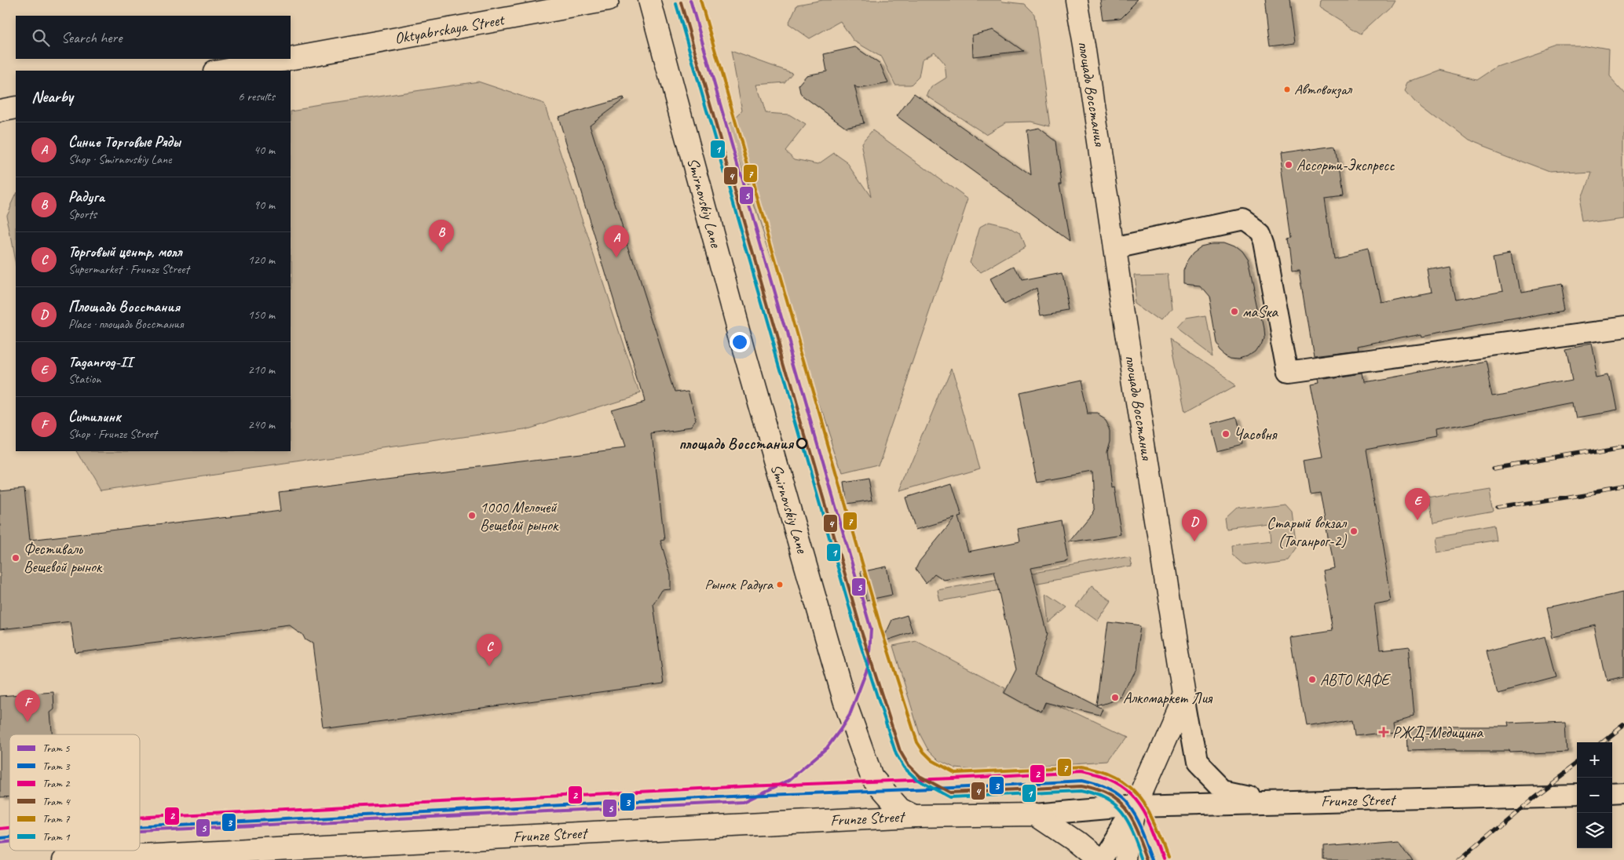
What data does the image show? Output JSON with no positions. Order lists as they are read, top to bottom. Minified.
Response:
{"streets":{"main road":["Oktyabrskaya Street","площадь Восстания","Smirnovskiy Lane","Frunze Street"]},"crossings":[["Smirnovskiy Lane","Frunze Street"]],"places":{"other":["Автовокзал","Ассорти-Экспресс","маSка","Часовня","площадь Восстания","1000 Мелочей Вещевой рынок","Старый вокзал (Таганрог-2)","Фестиваль Вещевой рынок","Рынок Радуга","АВТО КАФЕ","Алкомаркет Лия"],"health":["РЖД-Медицина"]},"lines":["tram line 5","tram line 7","tram line 4","tram line 1","tram line 2","tram line 3"],"legend":["Tram 5","Tram 3","Tram 2","Tram 4","Tram 7","Tram 1"],"page":{"search":"Search here","heading":["Nearby","6 results"],"list":[{"mark":"A","name":"Синие Торговые Ряды","note":"Shop · Smirnovskiy Lane","value":"40 m"},{"mark":"B","name":"Радуга","note":"Sports","value":"90 m"},{"mark":"C","name":"Торговый центр, молл","note":"Supermarket · Frunze Street","value":"120 m"},{"mark":"D","name":"Площадь Восстания","note":"Place · площадь Восстания","value":"150 m"},{"mark":"E","name":"Taganrog-II","note":"Station","value":"210 m"},{"mark":"F","name":"Ситилинк","note":"Shop · Frunze Street","value":"240 m"}],"pins":["B","A","E","D","C","F"],"map_buttons":["+","−"]}}
